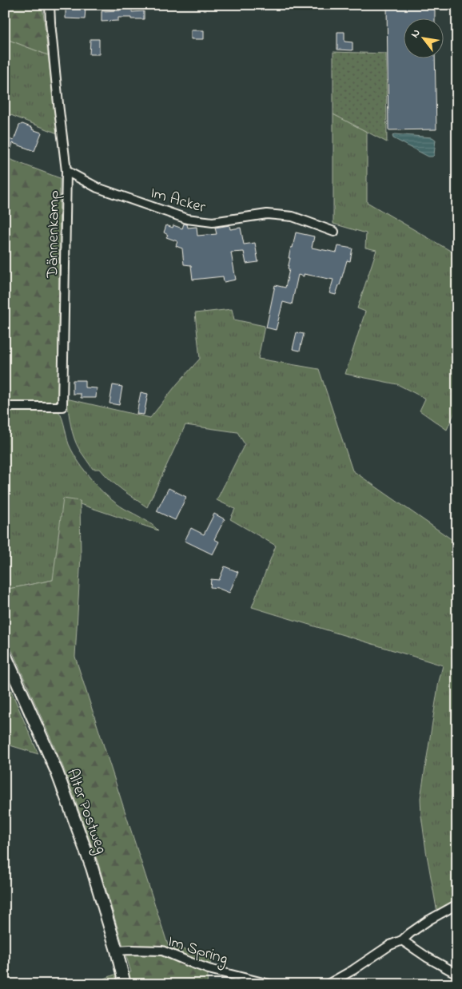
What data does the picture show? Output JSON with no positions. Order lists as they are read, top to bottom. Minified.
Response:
{"streets":{"main road":["Alter Postweg"],"street":["Im Acker","Dännenkamp","Im Spring"]},"crossings":[["Im Acker","Dännenkamp"],["Alter Postweg","Im Spring"]],"north":"top left"}
